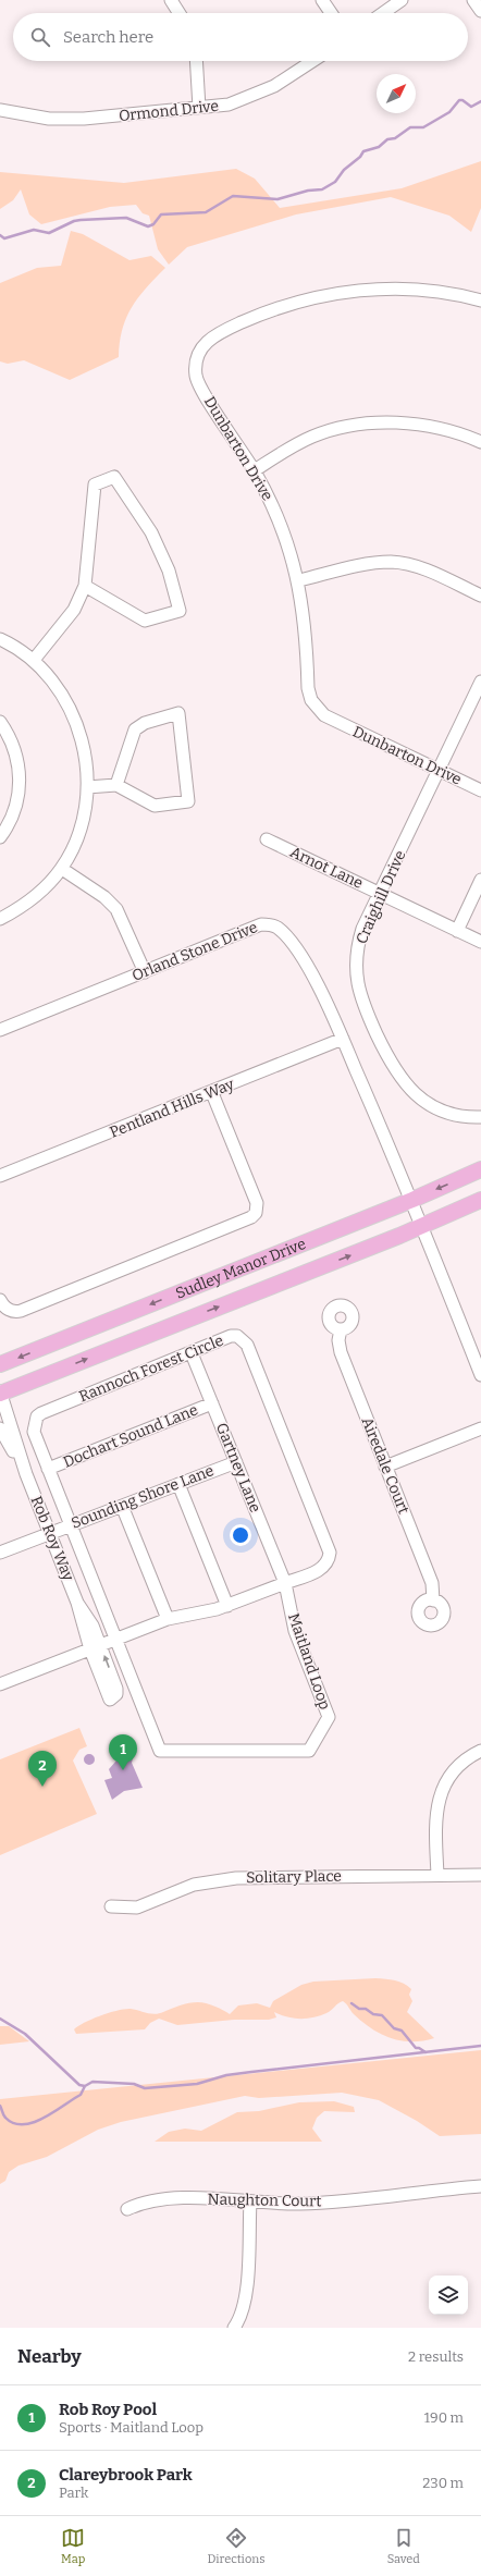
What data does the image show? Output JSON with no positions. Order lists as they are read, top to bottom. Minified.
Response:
{"streets":{"main road":["Sudley Manor Drive"],"street":["Ormond Drive","Dunbarton Drive","Arnot Lane","Craighill Drive","Orland Stone Drive","Pentland Hills Way","Rannoch Forest Circle","Dochart Sound Lane","Airedale Court","Gartney Lane","Sounding Shore Lane","Rob Roy Way","Maitland Loop","Solitary Place","Naughton Court"]},"crossings":[["Dunbarton Drive","Craighill Drive"],["Arnot Lane","Craighill Drive"],["Orland Stone Drive","Pentland Hills Way"],["Orland Stone Drive","Sudley Manor Drive"],["Sudley Manor Drive","Rob Roy Way"],["Rannoch Forest Circle","Dochart Sound Lane"],["Rannoch Forest Circle","Gartney Lane"],["Rannoch Forest Circle","Sounding Shore Lane"],["Rannoch Forest Circle","Maitland Loop"],["Dochart Sound Lane","Gartney Lane"],["Gartney Lane","Sounding Shore Lane"],["Gartney Lane","Maitland Loop"],["Sounding Shore Lane","Rob Roy Way"]],"north":"top right","page":{"search":"Search here","pins":["1","2"],"heading":["Nearby","2 results"],"list":[{"mark":"1","name":"Rob Roy Pool","note":"Sports · Maitland Loop","value":"190 m"},{"mark":"2","name":"Clareybrook Park","note":"Park","value":"230 m"}],"nav":["Map","Directions","Saved"]}}
